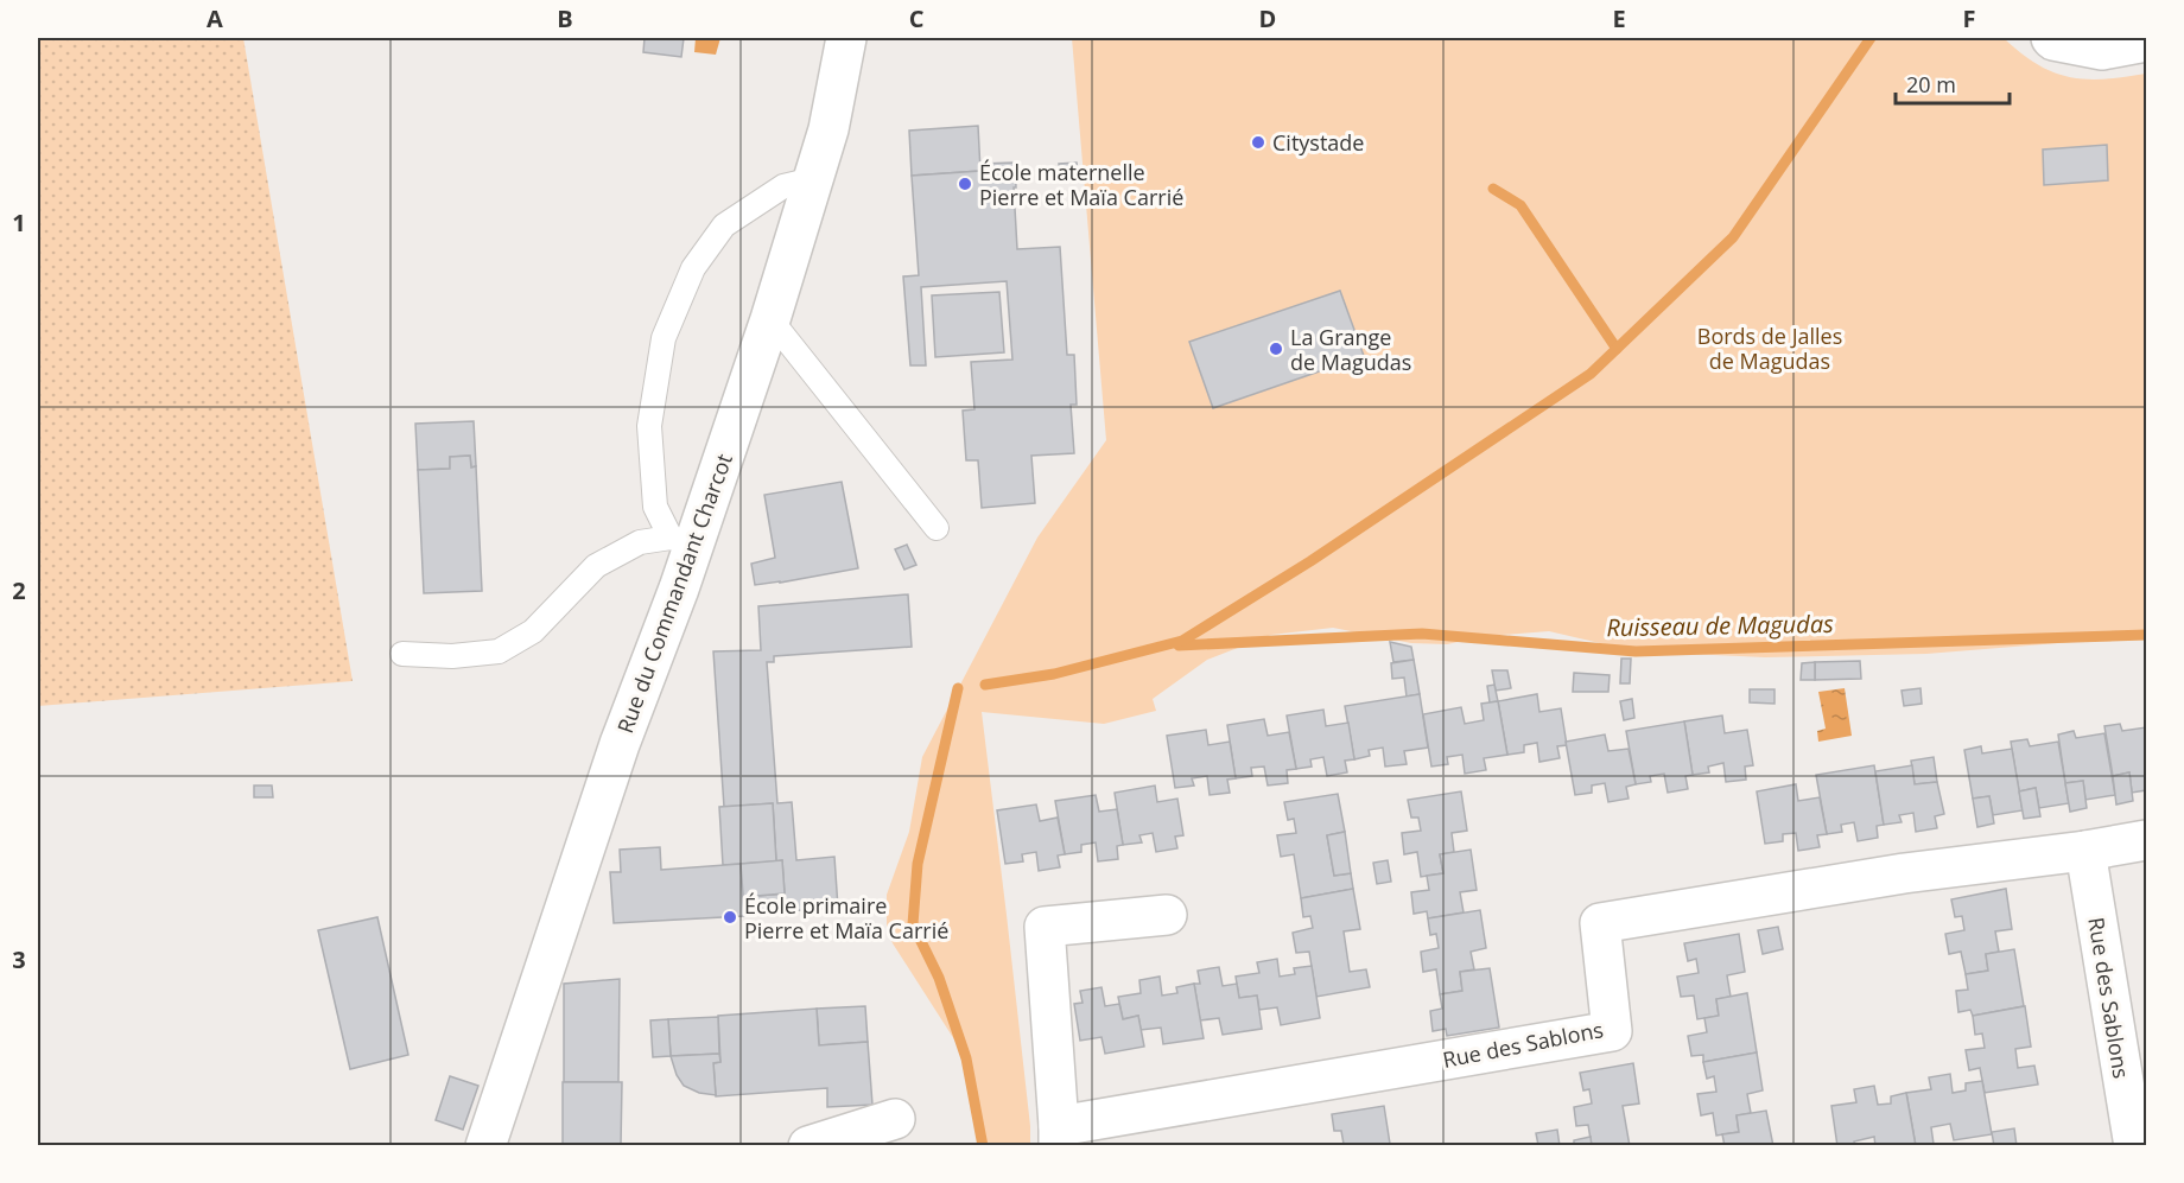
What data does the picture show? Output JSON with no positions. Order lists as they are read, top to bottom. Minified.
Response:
{"streets":{"street":["Rue du Commandant Charcot","Rue des Sablons"]},"water":["Ruisseau de Magudas"],"parks":["Bords de Jalles de Magudas"],"places":["Citystade","École maternelle Pierre et Maïa Carrié","La Grange de Magudas","École primaire Pierre et Maïa Carrié"],"scale_bar":"20 m","grid":{"columns":["A","B","C","D","E","F"],"rows":["1","2","3"]}}
